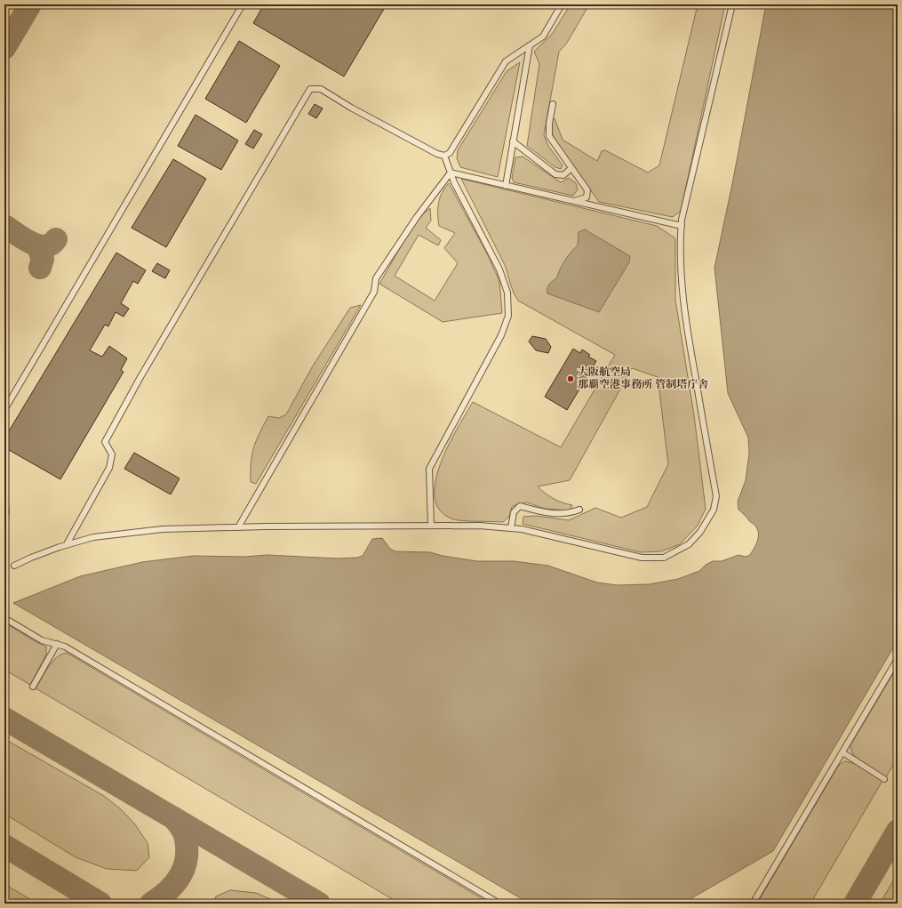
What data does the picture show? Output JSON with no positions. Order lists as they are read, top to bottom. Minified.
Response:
{"places":["大阪航空局 那覇空港事務所 管制塔庁舎"]}
